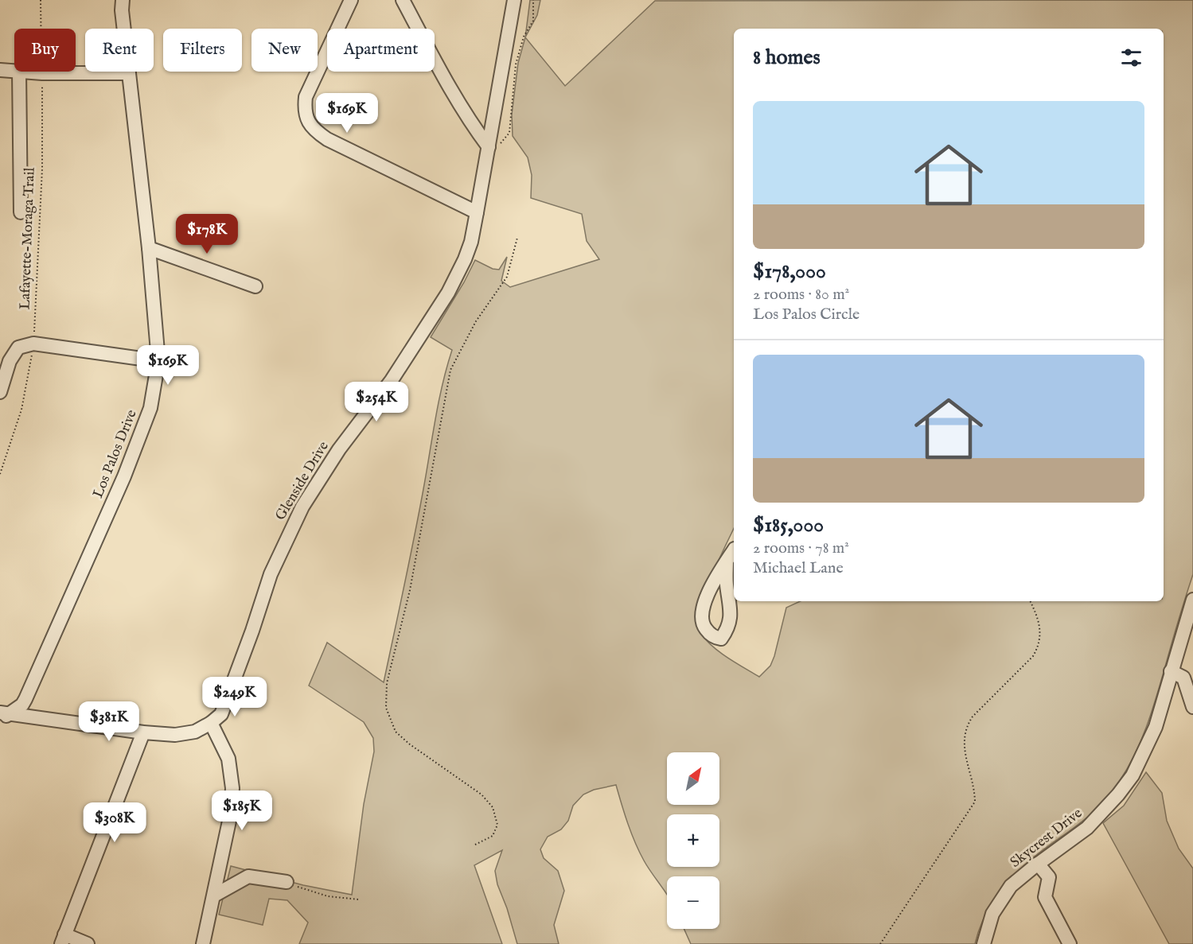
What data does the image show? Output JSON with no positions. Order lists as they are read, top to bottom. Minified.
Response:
{"streets":{"street":["Los Palos Drive","Glenside Drive","Skycrest Drive"],"path":["Lafayette-Moraga Trail"]},"crossings":[["Los Palos Drive","Glenside Drive"]],"north":"top right","page":{"chip":["Buy","Rent","Filters","New","Apartment"],"heading":"8 homes","list":[{"name":"$178,000","note":"2 rooms · 80 m² · Los Palos Circle"},{"name":"$185,000","note":"2 rooms · 78 m² · Michael Lane"}],"price":["$169K","$178K","$169K","$254K","$249K","$381K","$185K","$308K"],"map_buttons":["+","−"]}}
